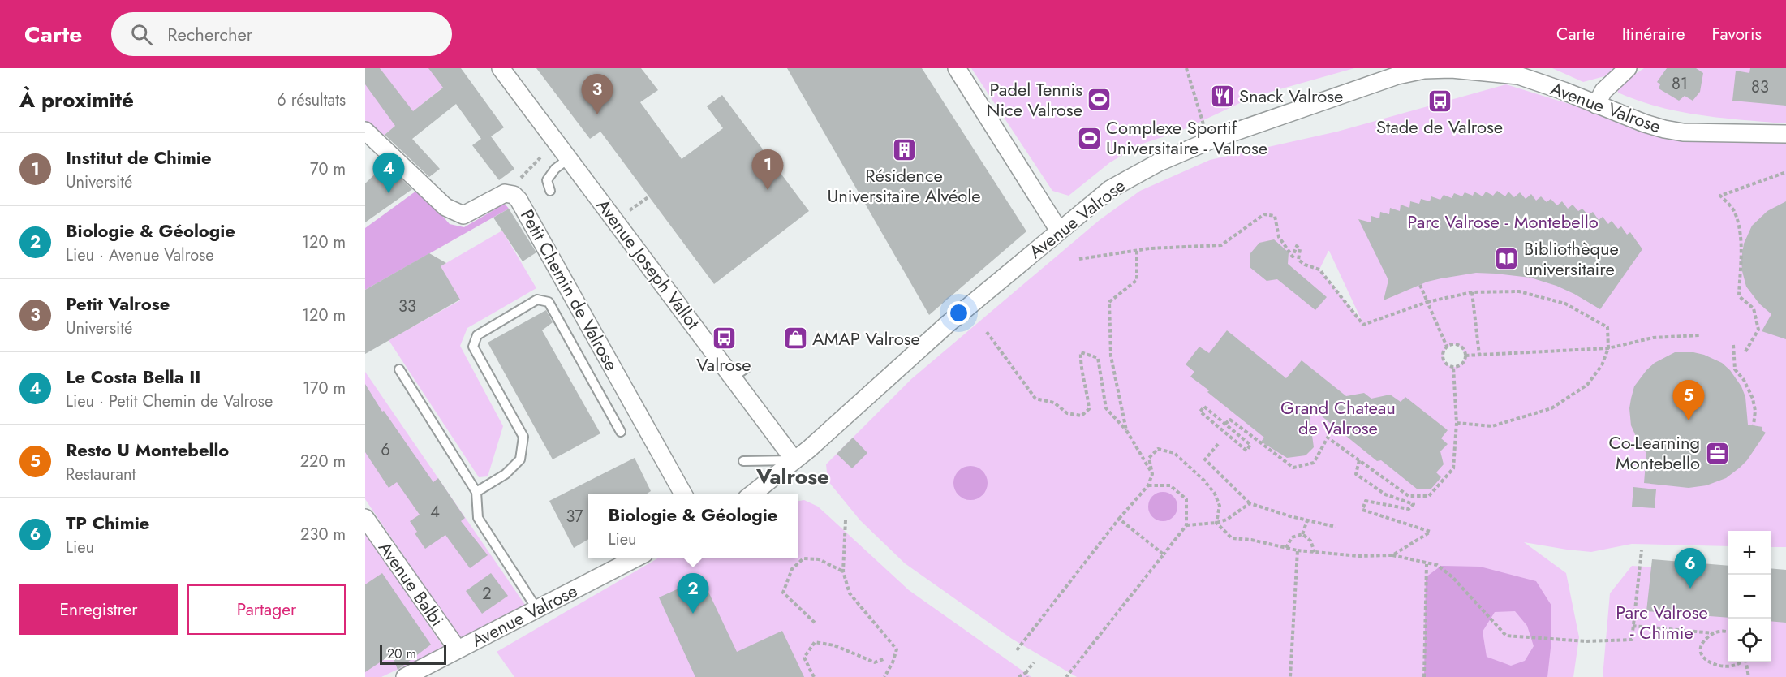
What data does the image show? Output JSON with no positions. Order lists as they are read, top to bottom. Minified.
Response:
{"streets":{"street":["Avenue Valrose","Avenue Joseph Vallot","Petit Chemin de Valrose","Avenue Balbi"]},"crossings":[["Avenue Valrose","Avenue Joseph Vallot"],["Avenue Valrose","Avenue Balbi"]],"districts":["Valrose"],"parks":["Parc Valrose - Montebello","Grand Chateau de Valrose","Parc Valrose - Chimie"],"places":{"restaurant":["Snack Valrose"],"sports":["Padel Tennis Nice Valrose","Complexe Sportif Universitaire - Valrose"],"bus stop":["Stade de Valrose","Valrose"],"building":["Résidence Universitaire Alvéole"],"library":["Bibliothèque universitaire"],"shop":["AMAP Valrose"],"office":["Co-Learning Montebello"]},"house_numbers":["81","83","33","6","4","37","2"],"scale_bar":"20 m","page":{"header":"Carte","search":"Rechercher","nav":["Carte","Itinéraire","Favoris"],"heading":["À proximité","6 résultats"],"pins":["3","1","4","5","6","2"],"list":[{"mark":"1","name":"Institut de Chimie","note":"Université","value":"70 m"},{"mark":"2","name":"Biologie & Géologie","note":"Lieu · Avenue Valrose","value":"120 m"},{"mark":"3","name":"Petit Valrose","note":"Université","value":"120 m"},{"mark":"4","name":"Le Costa Bella II","note":"Lieu · Petit Chemin de Valrose","value":"170 m"},{"mark":"5","name":"Resto U Montebello","note":"Restaurant","value":"220 m"},{"mark":"6","name":"TP Chimie","note":"Lieu","value":"230 m"}],"popup":["Biologie & Géologie","Lieu"],"map_buttons":["+","−"],"buttons":["Enregistrer","Partager"],"scale":"20 m"}}
